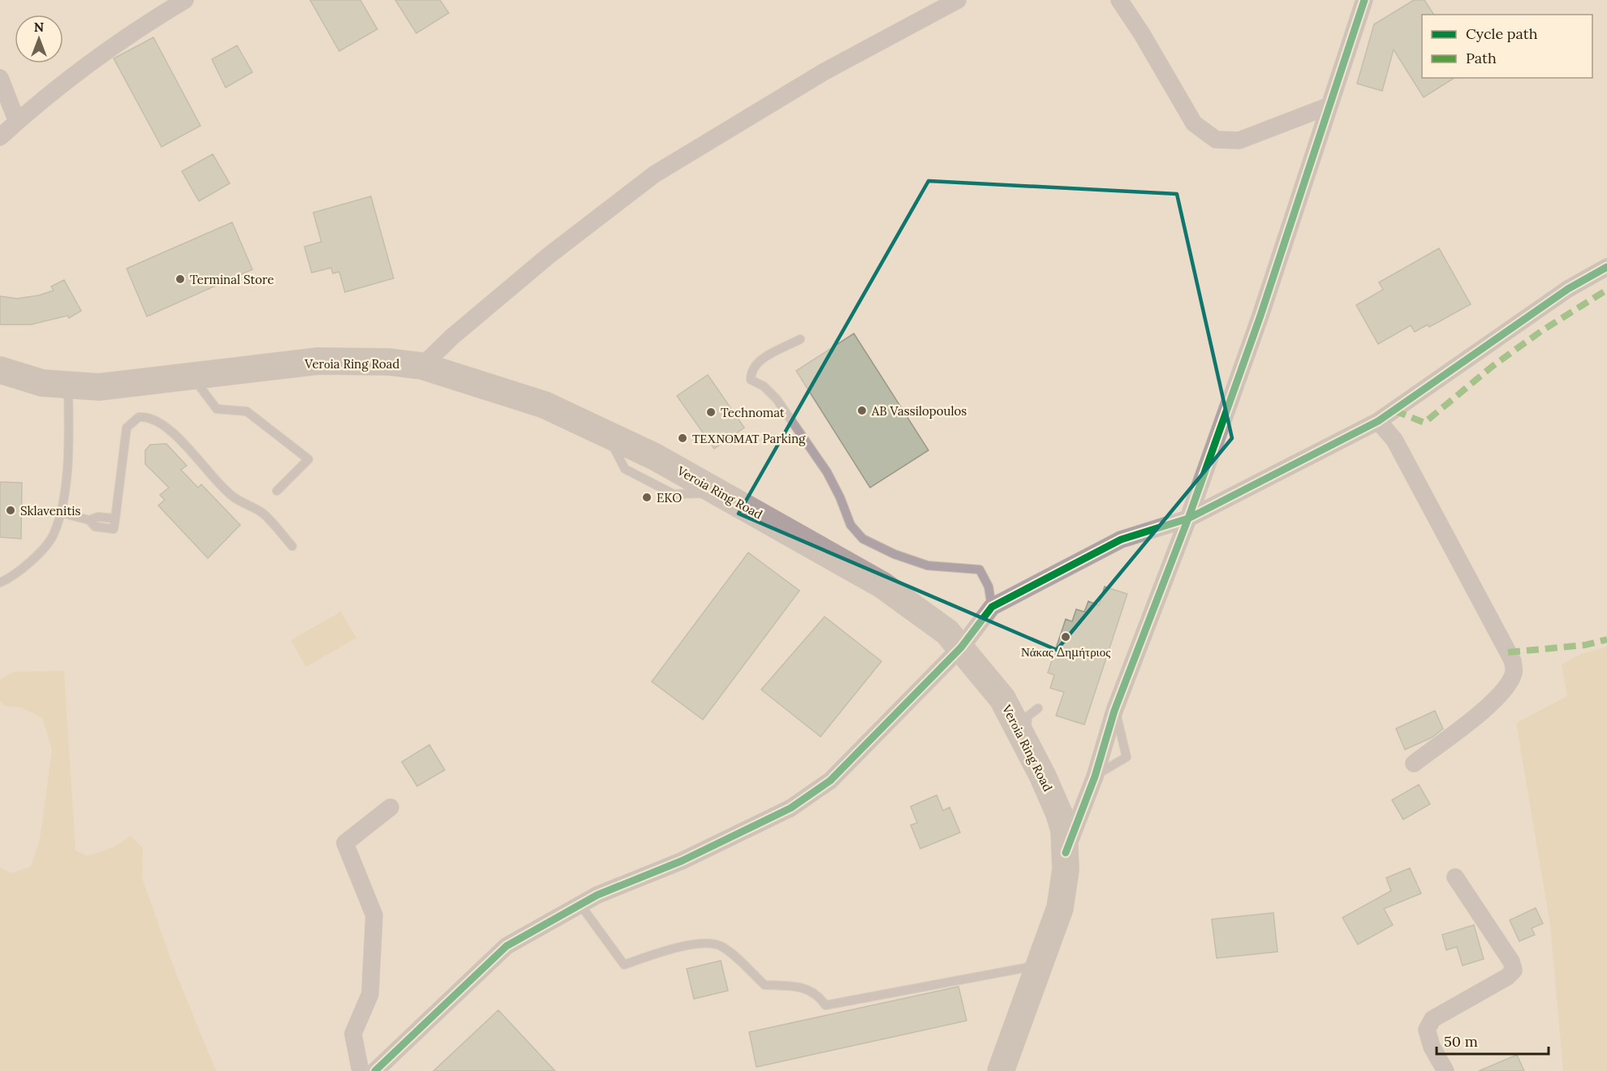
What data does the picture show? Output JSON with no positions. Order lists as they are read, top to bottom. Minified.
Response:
{"streets":{"main road":["Verοia Ring Road"]},"places":["Terminal Store","AB Vassilopoulos","Technomat","ΤΕΧΝΟΜΑΤ Parking","EKO","Sklavenitis","Νάκας Δημήτριος"],"legend":["Cycle path","Path"],"scale_bar":"50 m","north":"top"}
